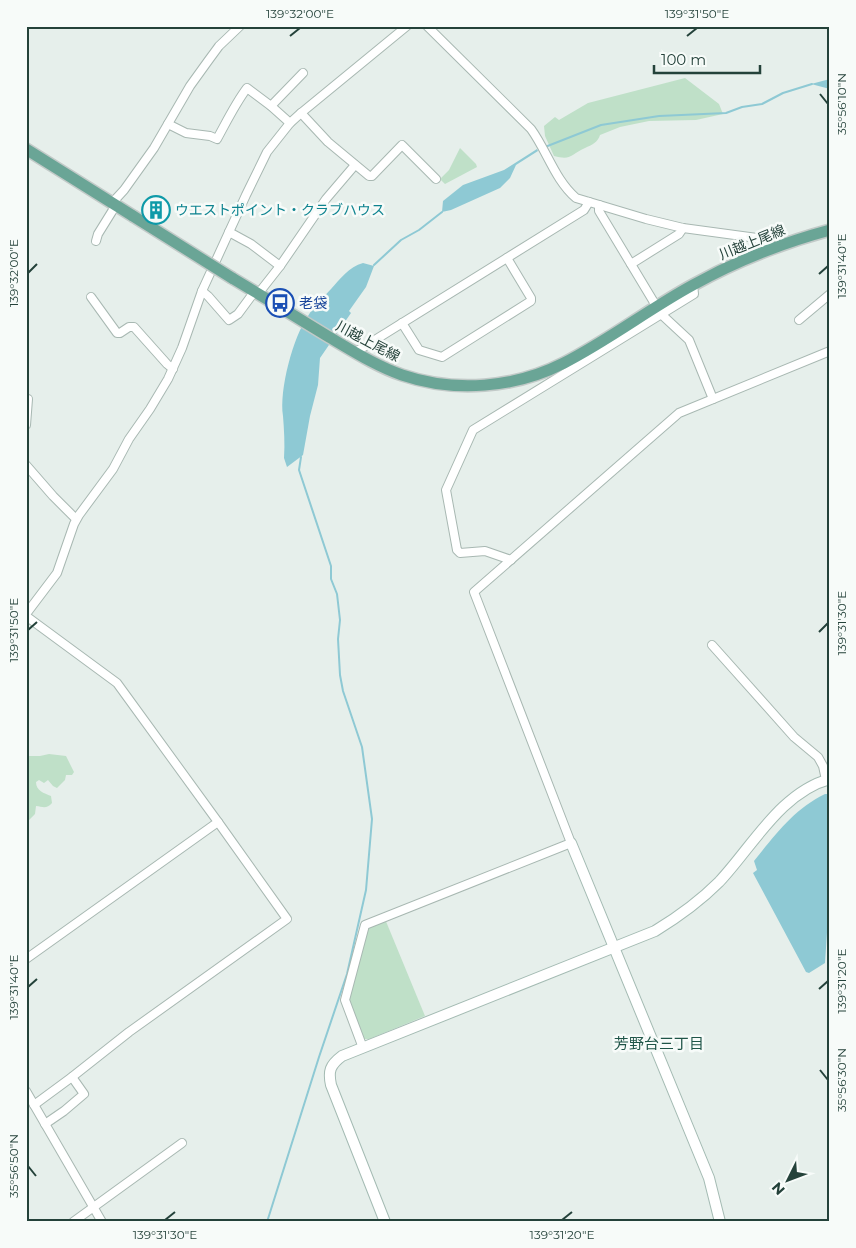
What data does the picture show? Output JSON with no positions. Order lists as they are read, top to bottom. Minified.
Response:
{"streets":{"main road":["川越上尾線"]},"districts":["芳野台三丁目"],"places":{"building":["ウエストポイント・クラブハウス"],"bus stop":["老袋"]},"scale_bar":"100 m","north":"bottom left","coordinates":["139°32'00\"E","139°31'50\"E","35°56'10\"N","139°31'40\"E","139°31'30\"E","139°31'20\"E","35°56'30\"N","35°56'50\"N"]}
